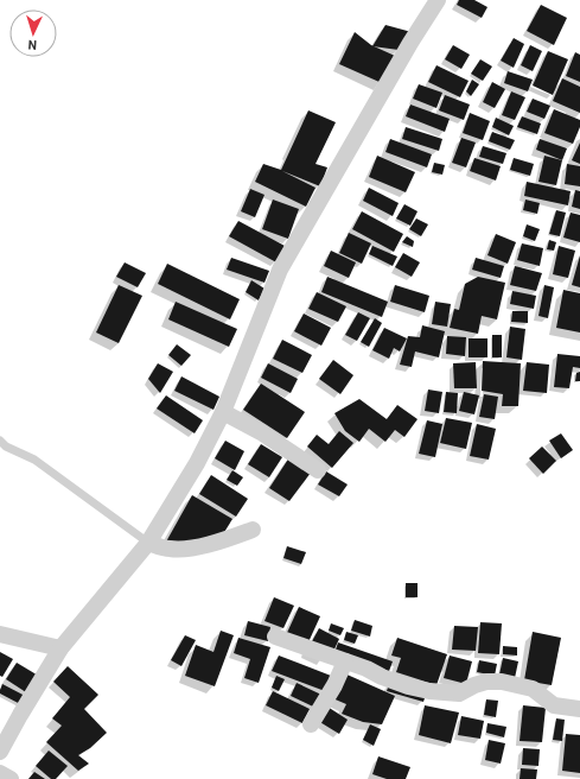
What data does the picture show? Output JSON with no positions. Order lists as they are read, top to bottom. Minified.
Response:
{"north":"bottom"}
